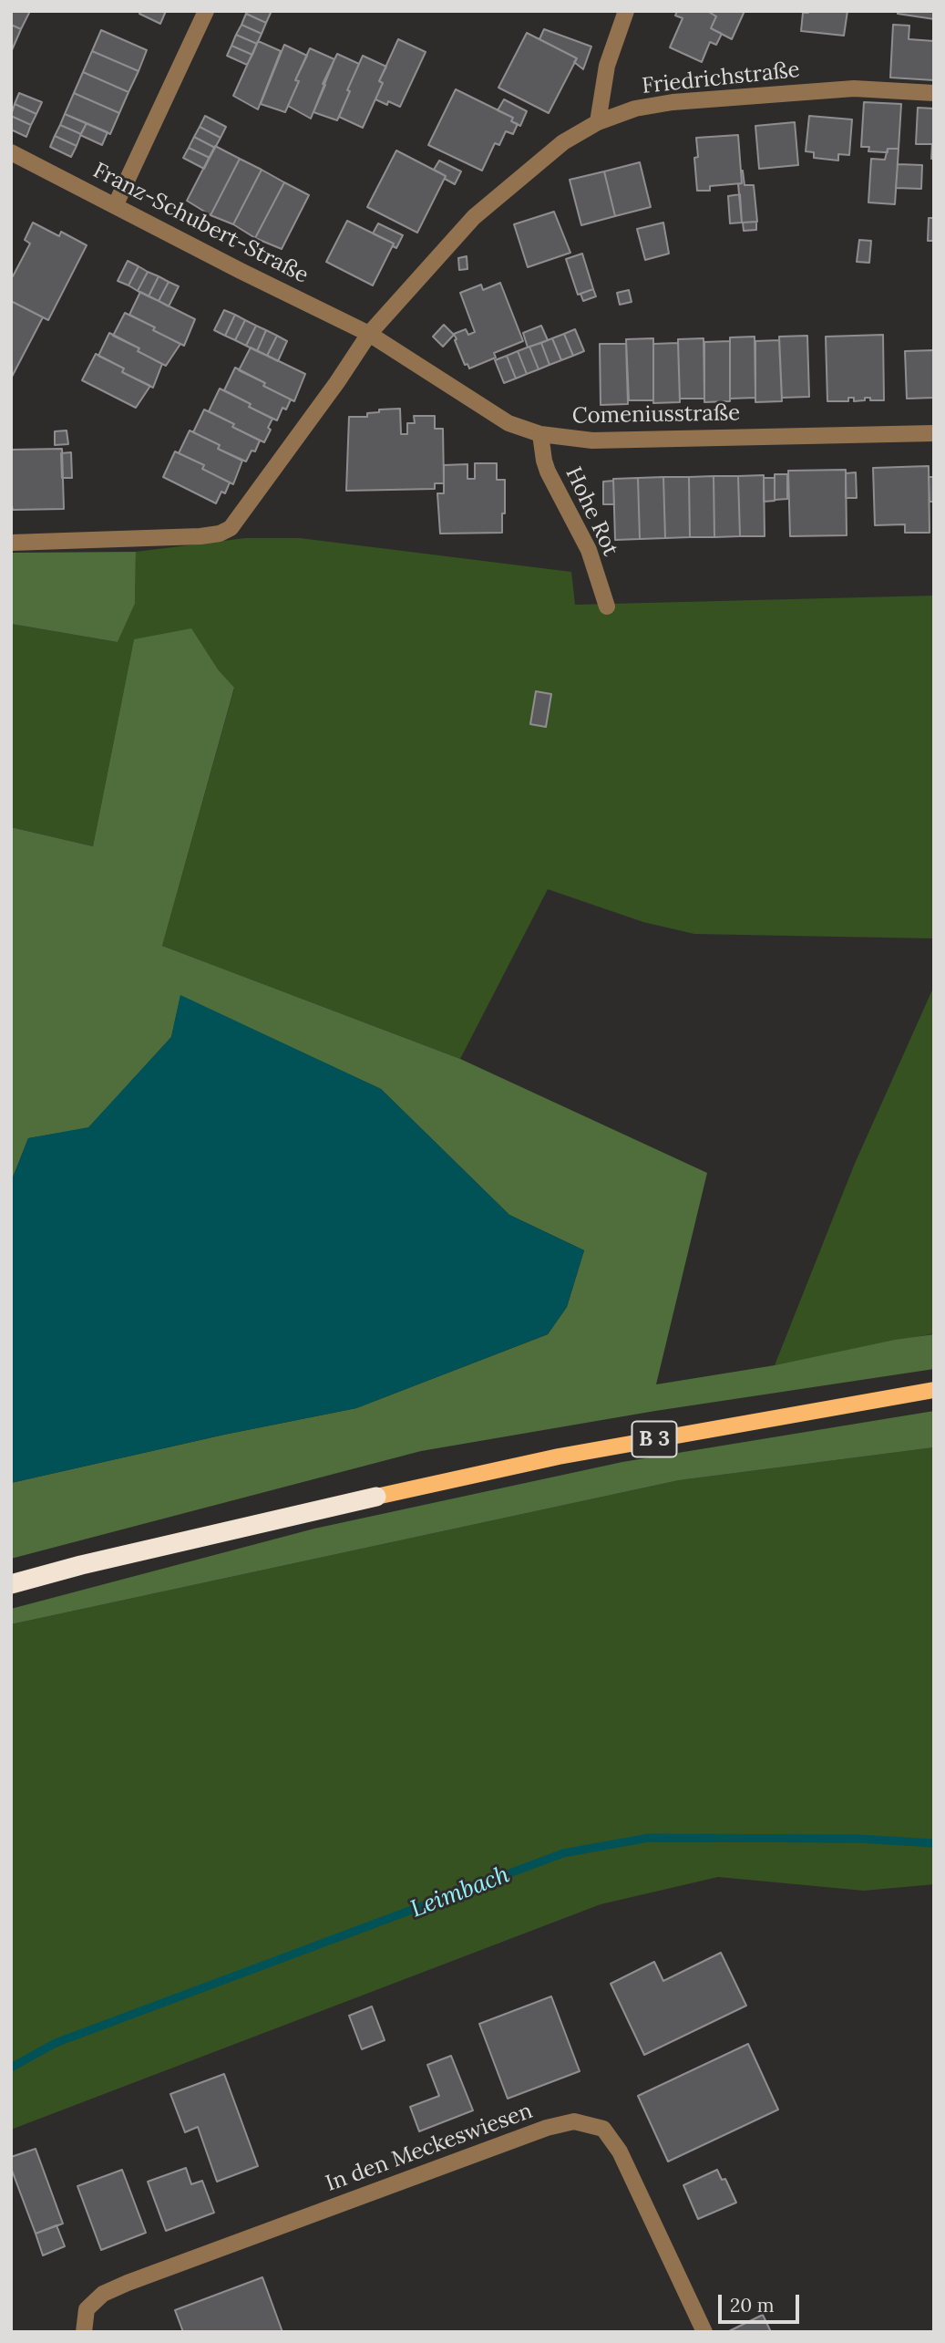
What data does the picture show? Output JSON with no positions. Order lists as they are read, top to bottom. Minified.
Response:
{"streets":{"highway":["B 3"],"street":["Friedrichstraße","Franz-Schubert-Straße","Comeniusstraße","Hohe Rot","In den Meckeswiesen"]},"crossings":[["Friedrichstraße","Franz-Schubert-Straße"],["Friedrichstraße","Comeniusstraße"],["Franz-Schubert-Straße","Comeniusstraße"],["Comeniusstraße","Hohe Rot"]],"water":["Leimbach"],"scale_bar":"20 m"}
